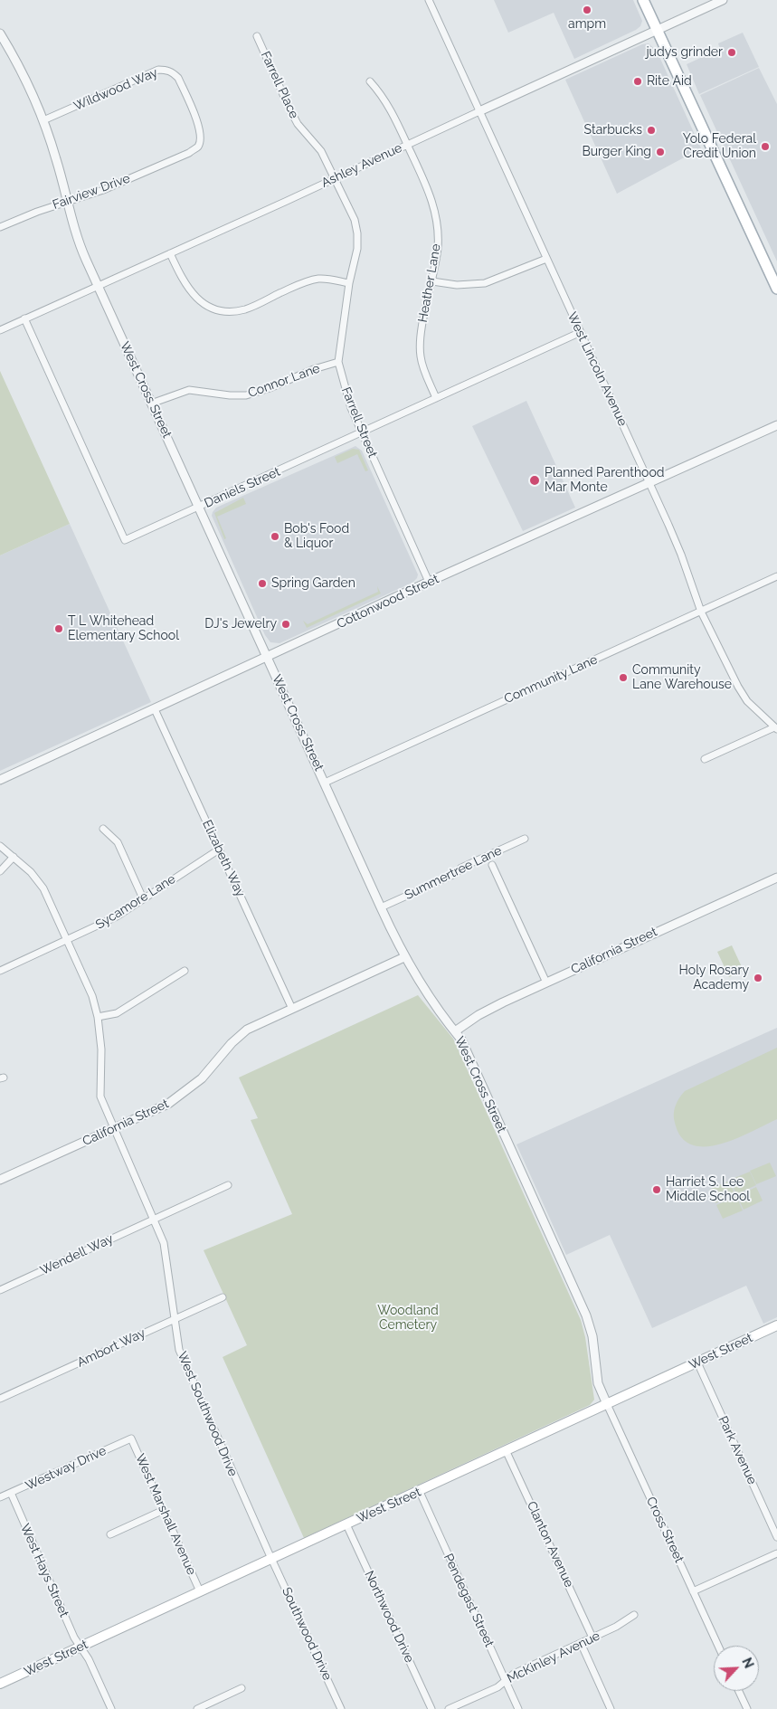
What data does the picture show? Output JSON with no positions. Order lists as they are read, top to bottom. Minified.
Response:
{"streets":{"main road":["West Street"],"street":["Farrell Place","Wildwood Way","Ashley Avenue","Fairview Drive","Heather Lane","West Lincoln Avenue","Connor Lane","West Cross Street","Farrell Street","Daniels Street","Cottonwood Street","Community Lane","Elizabeth Way","Summertree Lane","Sycamore Lane","California Street","Wendell Way","Ambort Way","West Southwood Drive","Park Avenue","Westway Drive","West Marshall Avenue","Cross Street","Clanton Avenue","West Hays Street","Pendegast Street","Northwood Drive","Southwood Drive","McKinley Avenue"]},"crossings":[["Farrell Place","Ashley Avenue"],["Farrell Place","Farrell Street"],["Wildwood Way","Fairview Drive"],["Wildwood Way","West Cross Street"],["Ashley Avenue","Heather Lane"],["Ashley Avenue","West Lincoln Avenue"],["Ashley Avenue","West Cross Street"],["Ashley Avenue","Farrell Street"],["Ashley Avenue","Daniels Street"],["Fairview Drive","West Cross Street"],["Heather Lane","Daniels Street"],["West Lincoln Avenue","Daniels Street"],["West Lincoln Avenue","Cottonwood Street"],["West Lincoln Avenue","Community Lane"],["Connor Lane","West Cross Street"],["Connor Lane","Farrell Street"],["West Cross Street","Daniels Street"],["West Cross Street","Cottonwood Street"],["West Cross Street","Community Lane"],["West Cross Street","Summertree Lane"],["West Cross Street","California Street"],["West Cross Street","West Street"],["West Cross Street","Cross Street"],["Farrell Street","Daniels Street"],["Farrell Street","Cottonwood Street"],["Cottonwood Street","Elizabeth Way"],["Elizabeth Way","Sycamore Lane"],["Elizabeth Way","California Street"],["Sycamore Lane","West Southwood Drive"],["California Street","West Southwood Drive"],["Wendell Way","West Southwood Drive"],["Ambort Way","West Southwood Drive"],["West Street","West Southwood Drive"],["West Street","Park Avenue"],["West Street","West Marshall Avenue"],["West Street","Cross Street"],["West Street","Clanton Avenue"],["West Street","West Hays Street"],["West Street","Pendegast Street"],["West Street","Northwood Drive"],["West Street","Southwood Drive"],["West Southwood Drive","Southwood Drive"],["Westway Drive","West Marshall Avenue"],["Westway Drive","West Hays Street"],["Clanton Avenue","McKinley Avenue"],["Pendegast Street","McKinley Avenue"]],"parks":["Woodland Cemetery"],"places":["ampm","judys grinder","Rite Aid","Starbucks","Yolo Federal Credit Union","Burger King","Planned Parenthood Mar Monte","Bob's Food & Liquor","Spring Garden","DJ's Jewelry","T L Whitehead Elementary School","Community Lane Warehouse","Holy Rosary Academy","Harriet S. Lee Middle School"],"north":"top right"}
